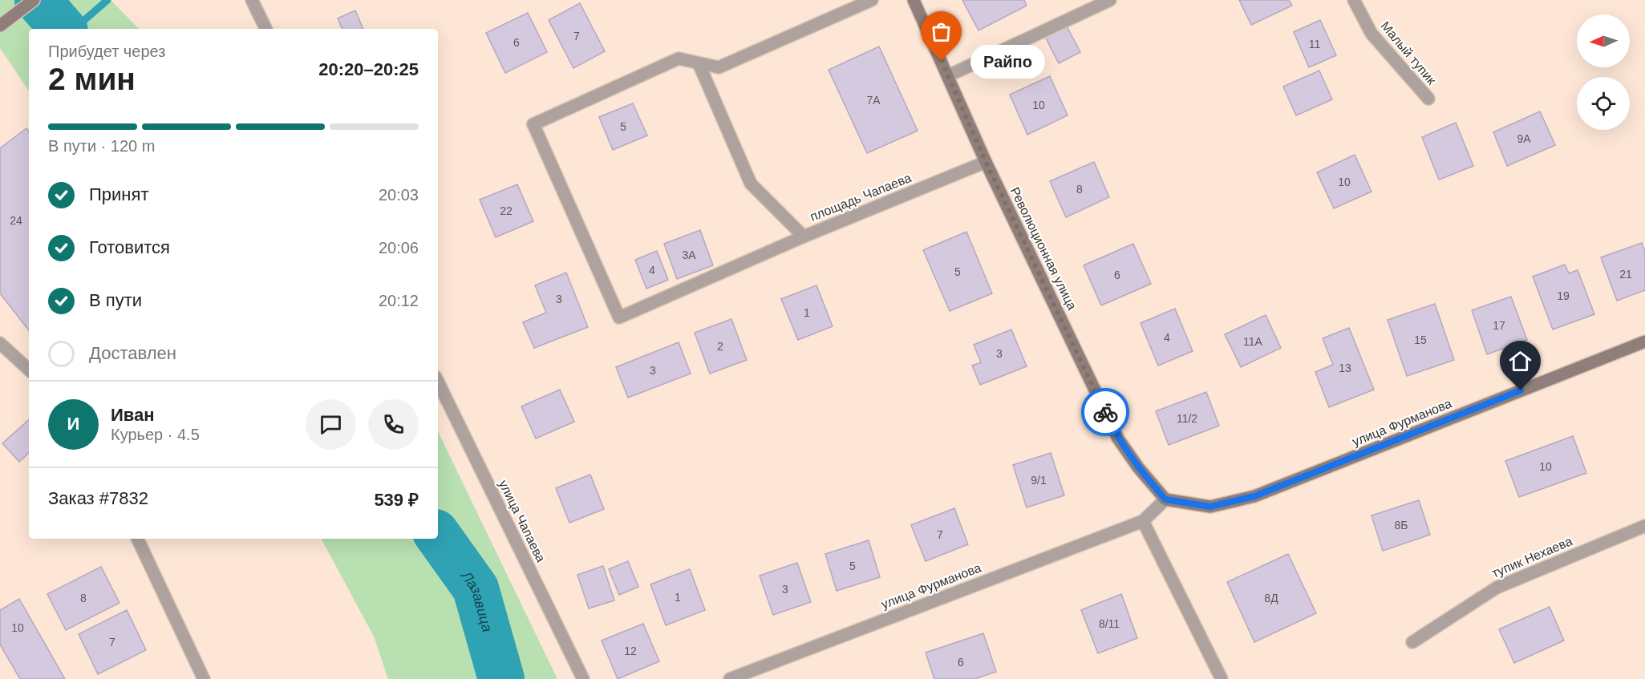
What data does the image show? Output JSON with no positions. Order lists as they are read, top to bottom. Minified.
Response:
{"streets":{"main road":["Революционная улица","улица Фурманова"],"street":["Малый тупик","площадь Чапаева","улица Чапаева","тупик Нехаева"]},"crossings":[["площадь Чапаева","Революционная улица"],["Революционная улица","улица Фурманова"]],"water":["Лазавица"],"places":["Райпо"],"house_numbers":["7","6","11","7А","10","5","9А","10","8","22","24","3А","4","5","21","6","19","3","1","17","4","15","11А","2","3","13","3","11/2","10","9/1","8Б","7","5","3","1","8","8Д","8/11","10","7","12","6"],"north":"left","page":{"heading":["2 мин","Прибудет через","20:20–20:25"],"panel":["Иван","Курьер · 4.5","Заказ #7832","539 ₽"],"bubble":"Райпо","bar":"В пути · 120 m","list":[["Принят","20:03"],["Готовится","20:06"],["В пути","20:12"],"Доставлен"],"round":"И"}}
